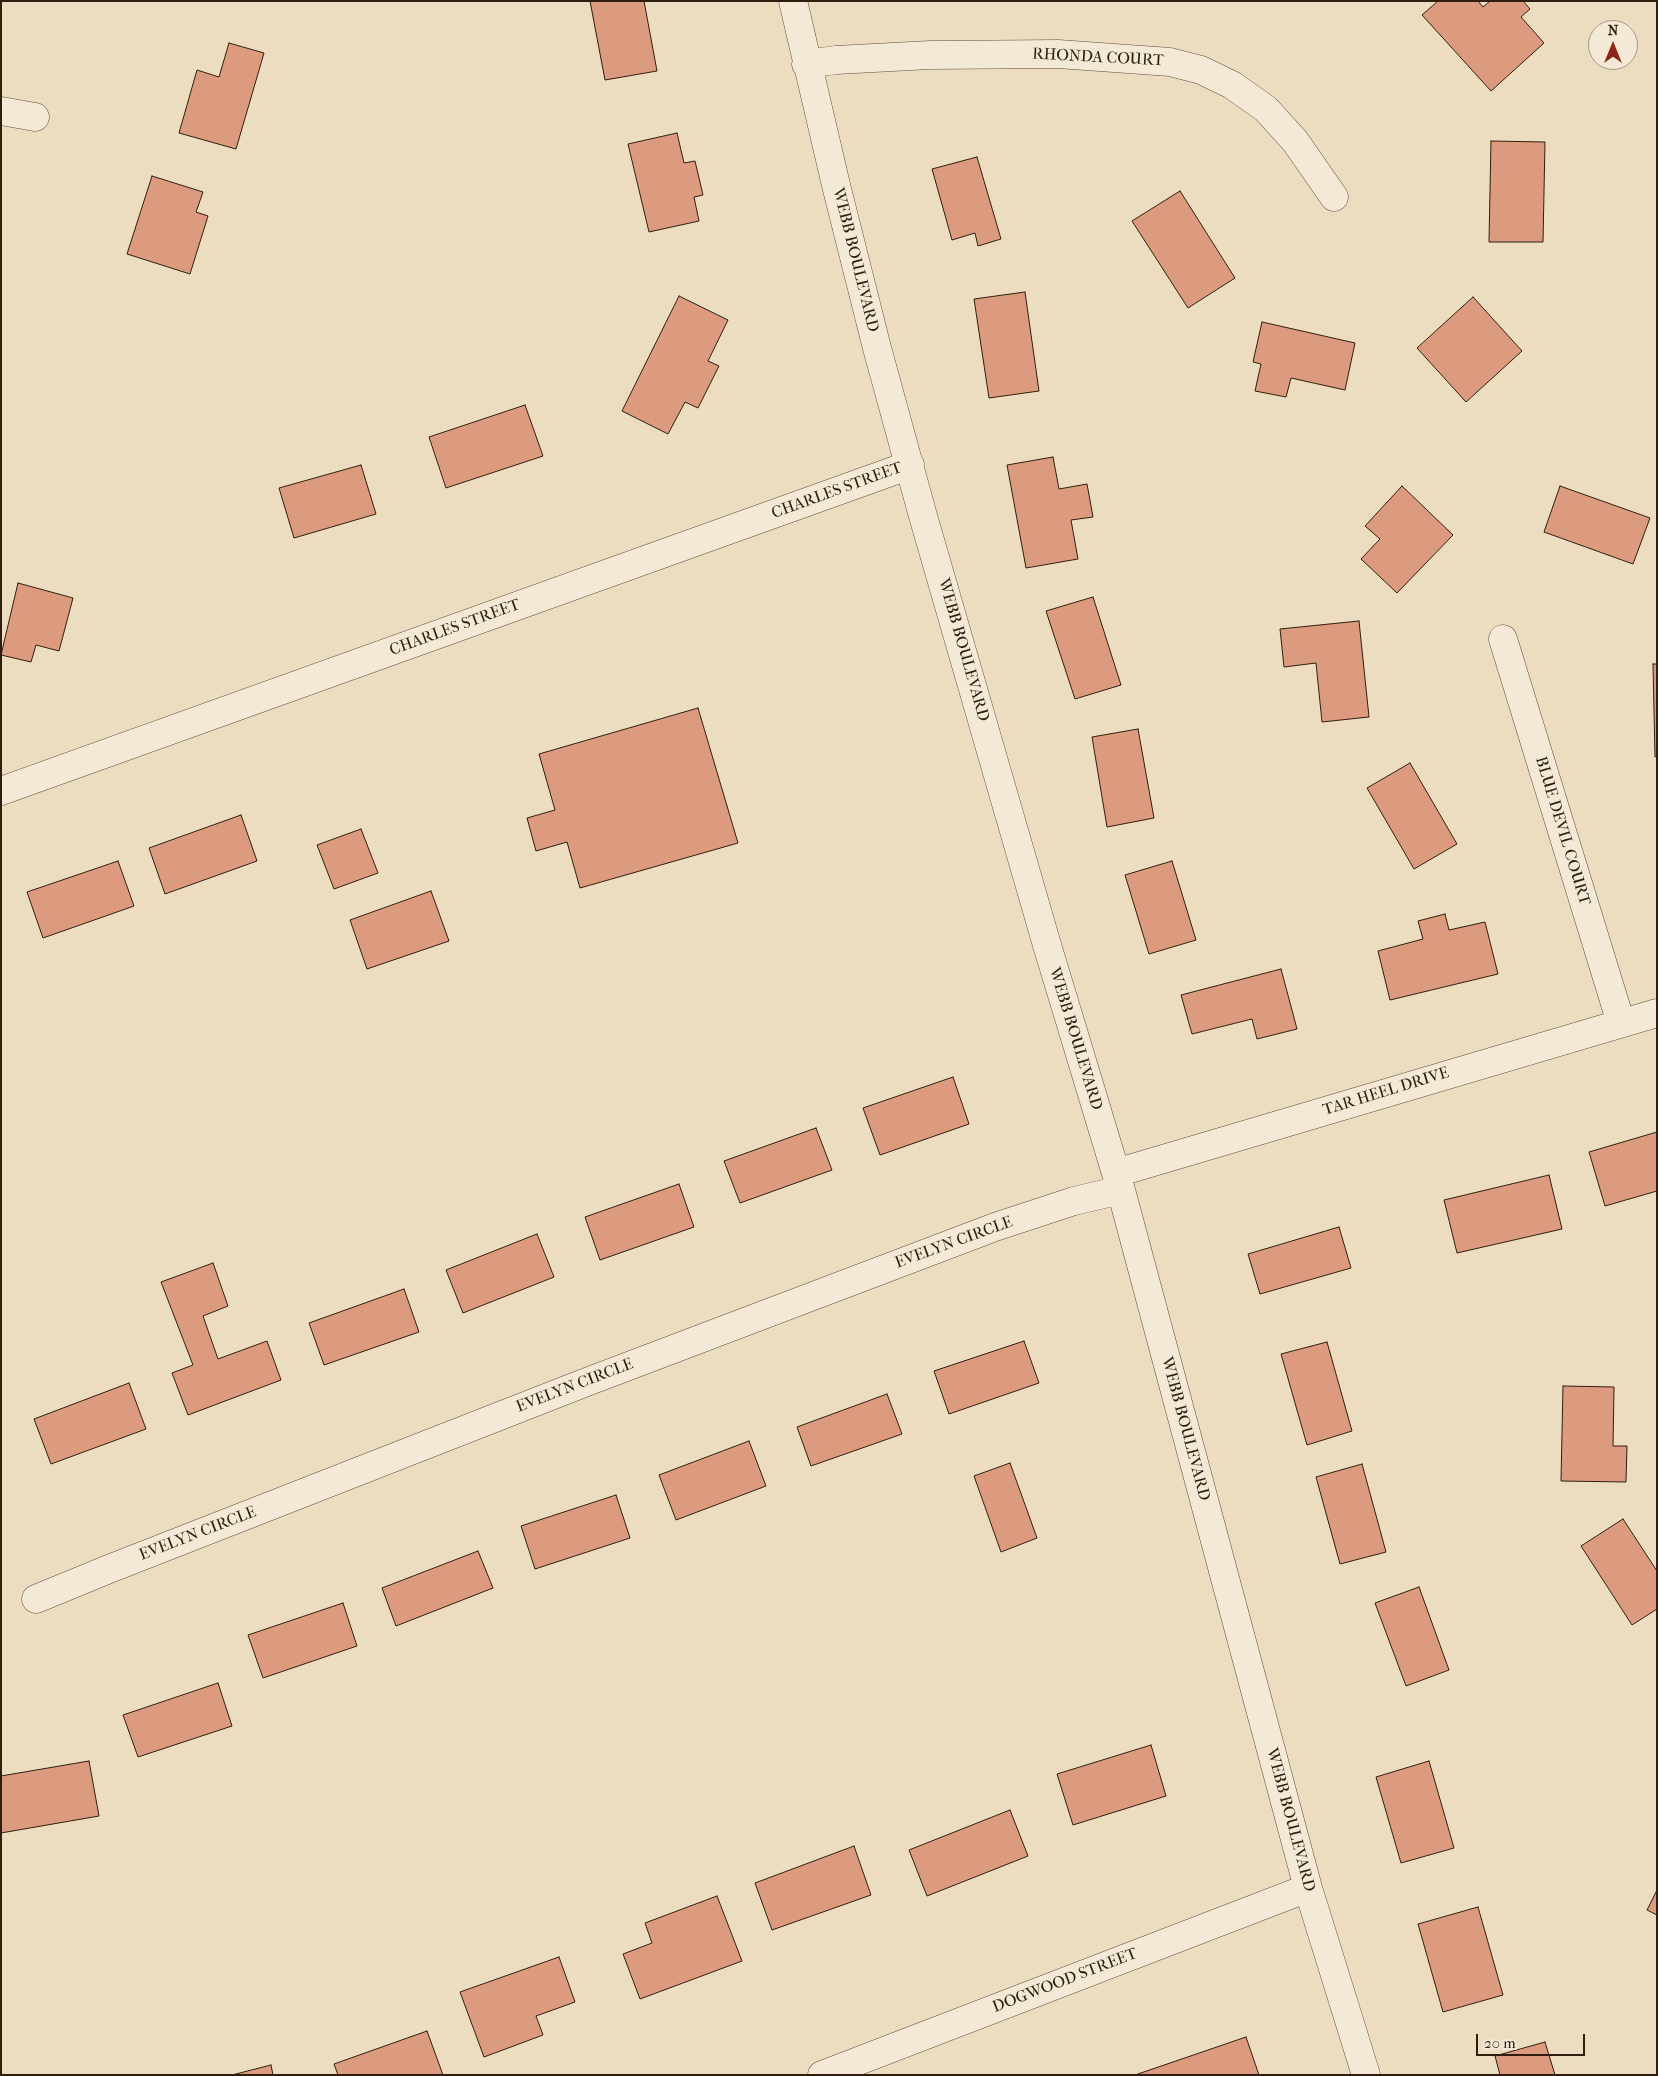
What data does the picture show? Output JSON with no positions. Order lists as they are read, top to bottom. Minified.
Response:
{"streets":{"street":["RHONDA COURT","WEBB BOULEVARD","CHARLES STREET","BLUE DEVIL COURT","TAR HEEL DRIVE","EVELYN CIRCLE","DOGWOOD STREET"]},"crossings":[["RHONDA COURT","WEBB BOULEVARD"],["WEBB BOULEVARD","CHARLES STREET"],["WEBB BOULEVARD","TAR HEEL DRIVE"],["WEBB BOULEVARD","EVELYN CIRCLE"],["WEBB BOULEVARD","DOGWOOD STREET"],["BLUE DEVIL COURT","TAR HEEL DRIVE"],["TAR HEEL DRIVE","EVELYN CIRCLE"]],"scale_bar":"20 m","north":"top"}
